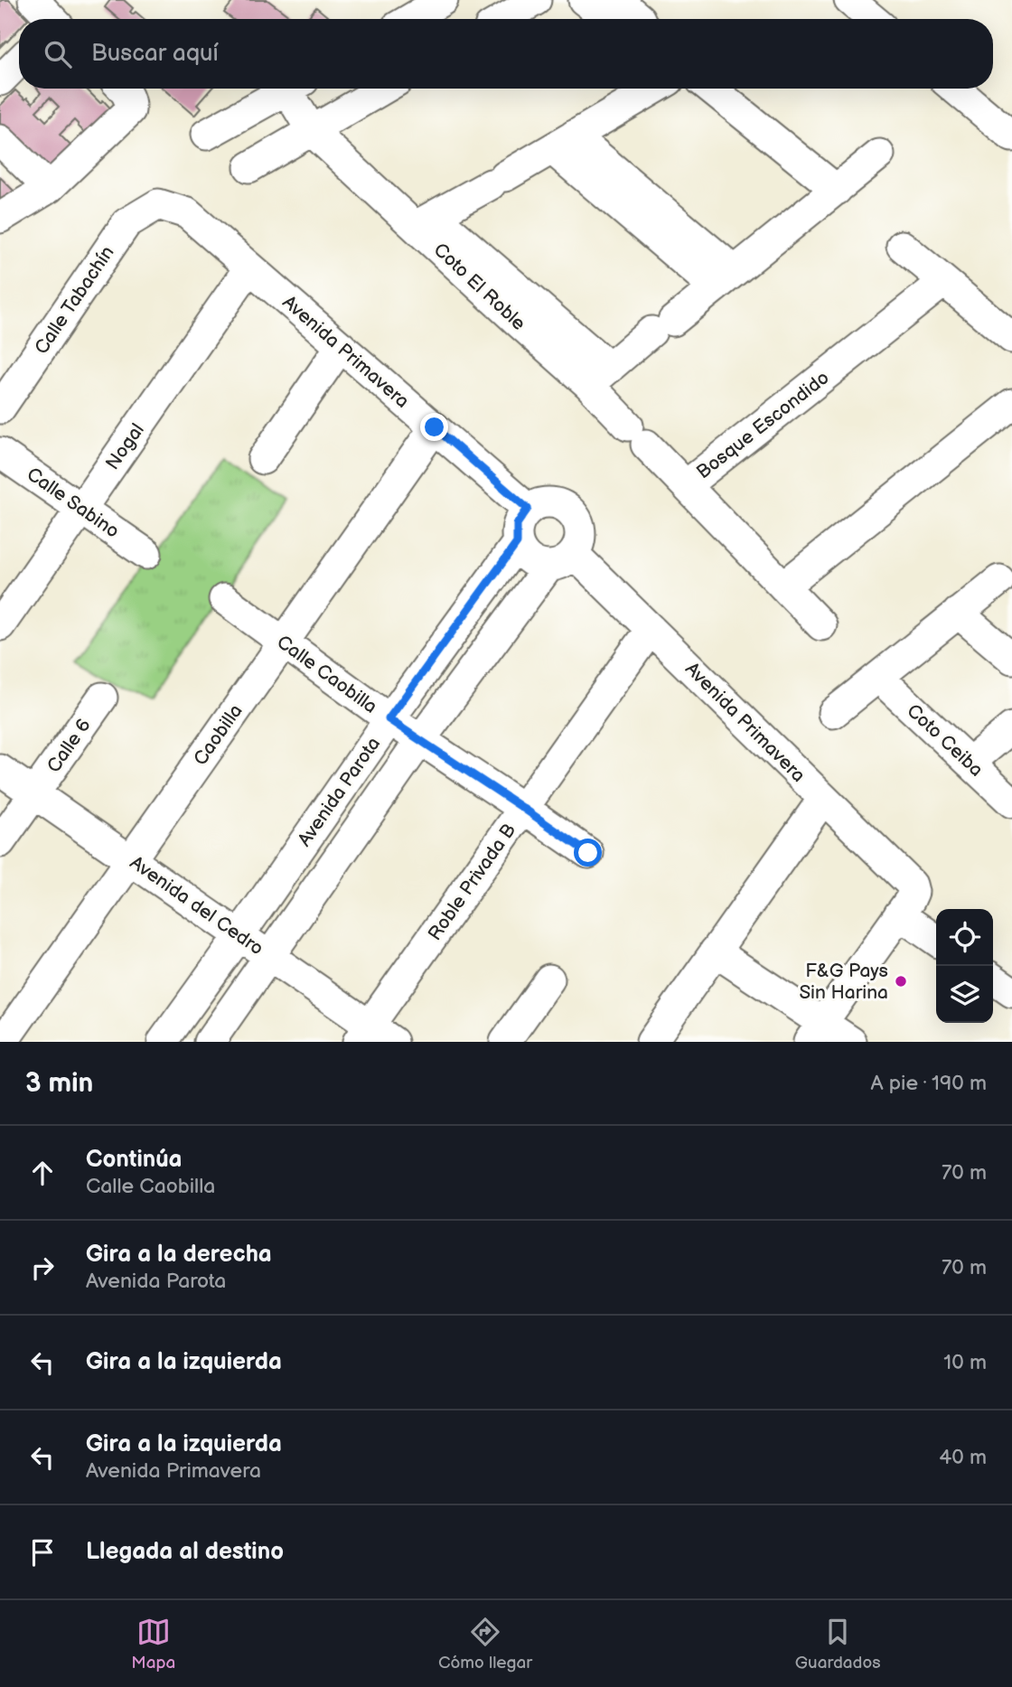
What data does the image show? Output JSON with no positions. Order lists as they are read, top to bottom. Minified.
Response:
{"streets":{"street":["Calle Tabachín","Avenida Primavera","Bosque Escondido","Nogal","Calle Sabino","Calle Caobilla","Caobilla","Coto Ceiba","Calle 6","Avenida Parota","Roble Privada B","Avenida del Cedro"]},"crossings":[["Calle Tabachín","Avenida Primavera"],["Avenida Primavera","Nogal"],["Avenida Primavera","Caobilla"],["Avenida Primavera","Avenida Parota"],["Avenida Primavera","Roble Privada B"],["Nogal","Calle Sabino"],["Calle Caobilla","Caobilla"],["Calle Caobilla","Avenida Parota"],["Calle Caobilla","Roble Privada B"],["Caobilla","Avenida del Cedro"],["Calle 6","Avenida del Cedro"],["Avenida Parota","Avenida del Cedro"],["Roble Privada B","Avenida del Cedro"]],"places":["F&G Pays Sin Harina"],"page":{"search":"Buscar aquí","heading":["3 min","A pie · 190 m"],"list":[["Continúa","Calle Caobilla","70 m"],["Gira a la derecha","Avenida Parota","70 m"],["Gira a la izquierda","10 m"],["Gira a la izquierda","Avenida Primavera","40 m"],"Llegada al destino"],"nav":["Mapa","Cómo llegar","Guardados"]}}
